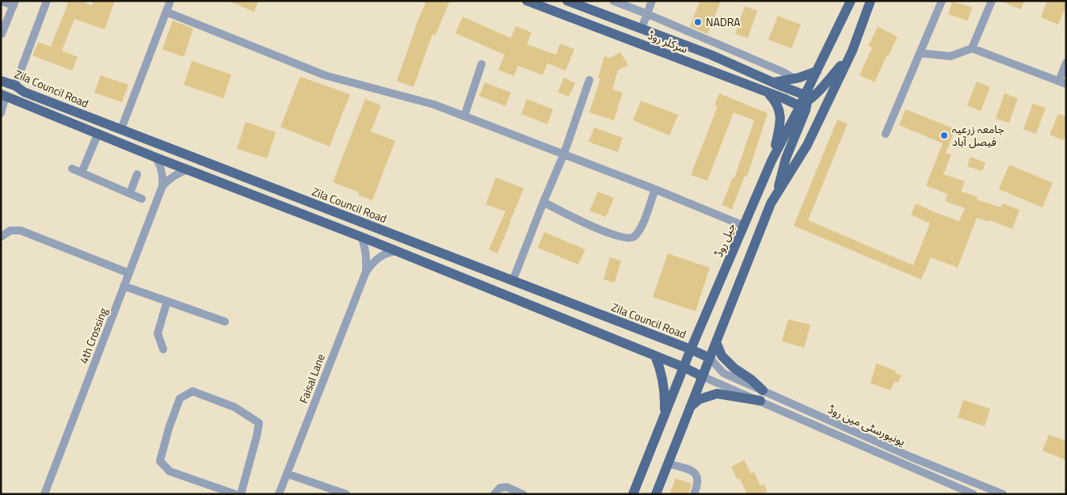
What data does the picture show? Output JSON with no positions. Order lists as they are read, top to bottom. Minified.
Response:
{"streets":{"main road":["سرکلر روڈ","Zila Council Road","جیل روڈ"],"street":["4th Crossing","Faisal Lane","یونیورسٹی مین روڈ"]},"crossings":[["سرکلر روڈ","جیل روڈ"],["Zila Council Road","جیل روڈ"],["Zila Council Road","یونیورسٹی مین روڈ"]],"places":["NADRA","جامعہ زرعیہ فیصل آباد"]}
